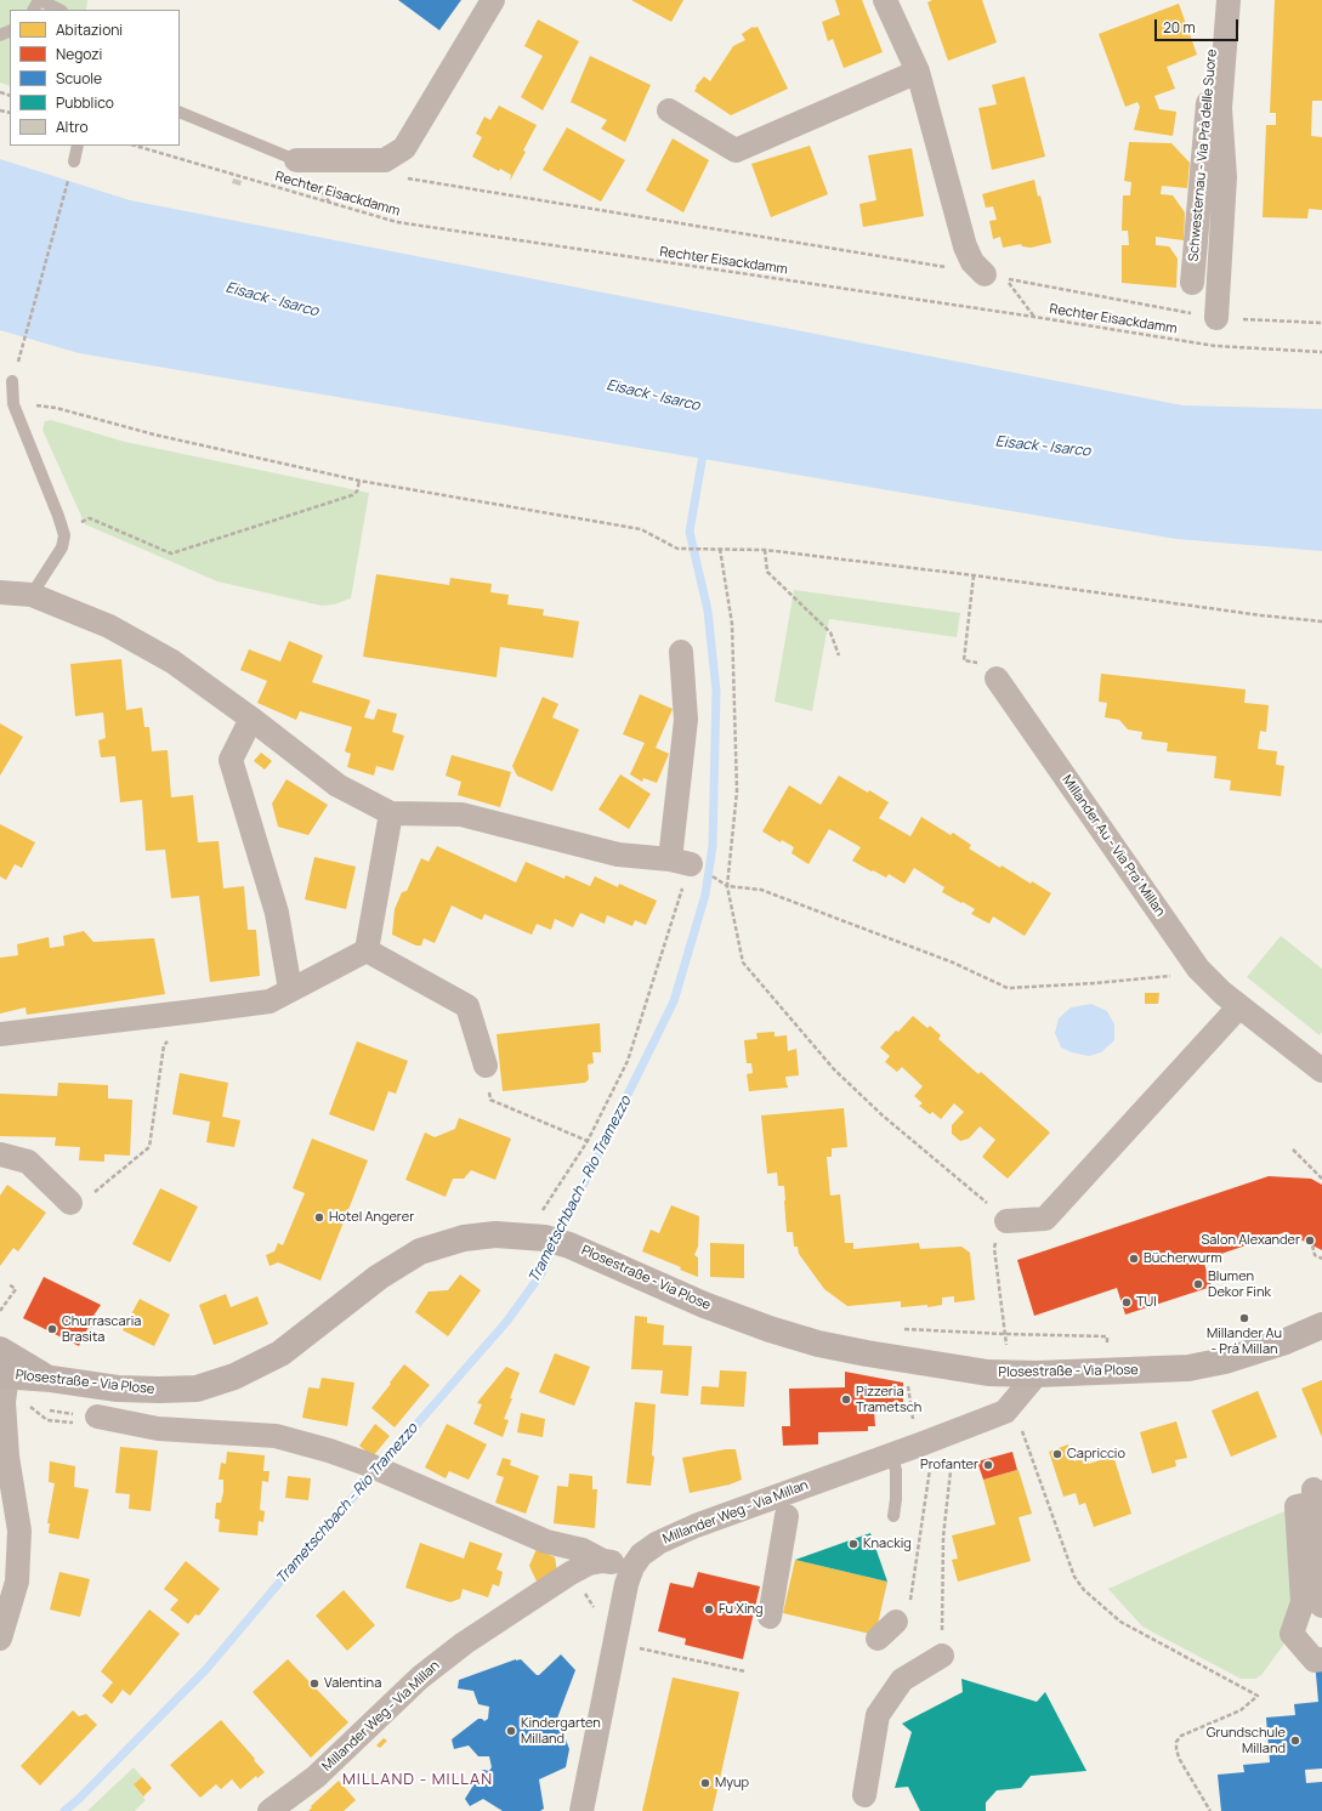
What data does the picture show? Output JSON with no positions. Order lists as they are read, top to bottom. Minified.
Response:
{"streets":{"street":["Schwesternau - Via Prà delle Suore","Millander Au - Via Pra' Millan","Plosestraße - Via Plose","Millander Weg - Via Millan"],"path":["Rechter Eisackdamm"]},"crossings":[["Plosestraße - Via Plose","Millander Weg - Via Millan"]],"districts":["MILLAND - MILLAN"],"water":["Eisack - Isarco","Trametschbach - Rio Tramezzo"],"places":["Hotel Angerer","Salon Alexander","Bücherwurm","Blumen Dekor Fink","TUI","Millander Au - Prà Millan","Churrascaria Brasita","Pizzeria Trametsch","Capriccio","Profanter","Knackig","Fu Xing","Valentina","Kindergarten Milland","Grundschule Milland","Myup"],"legend":["Abitazioni","Negozi","Scuole","Pubblico","Altro"],"scale_bar":"20 m"}
